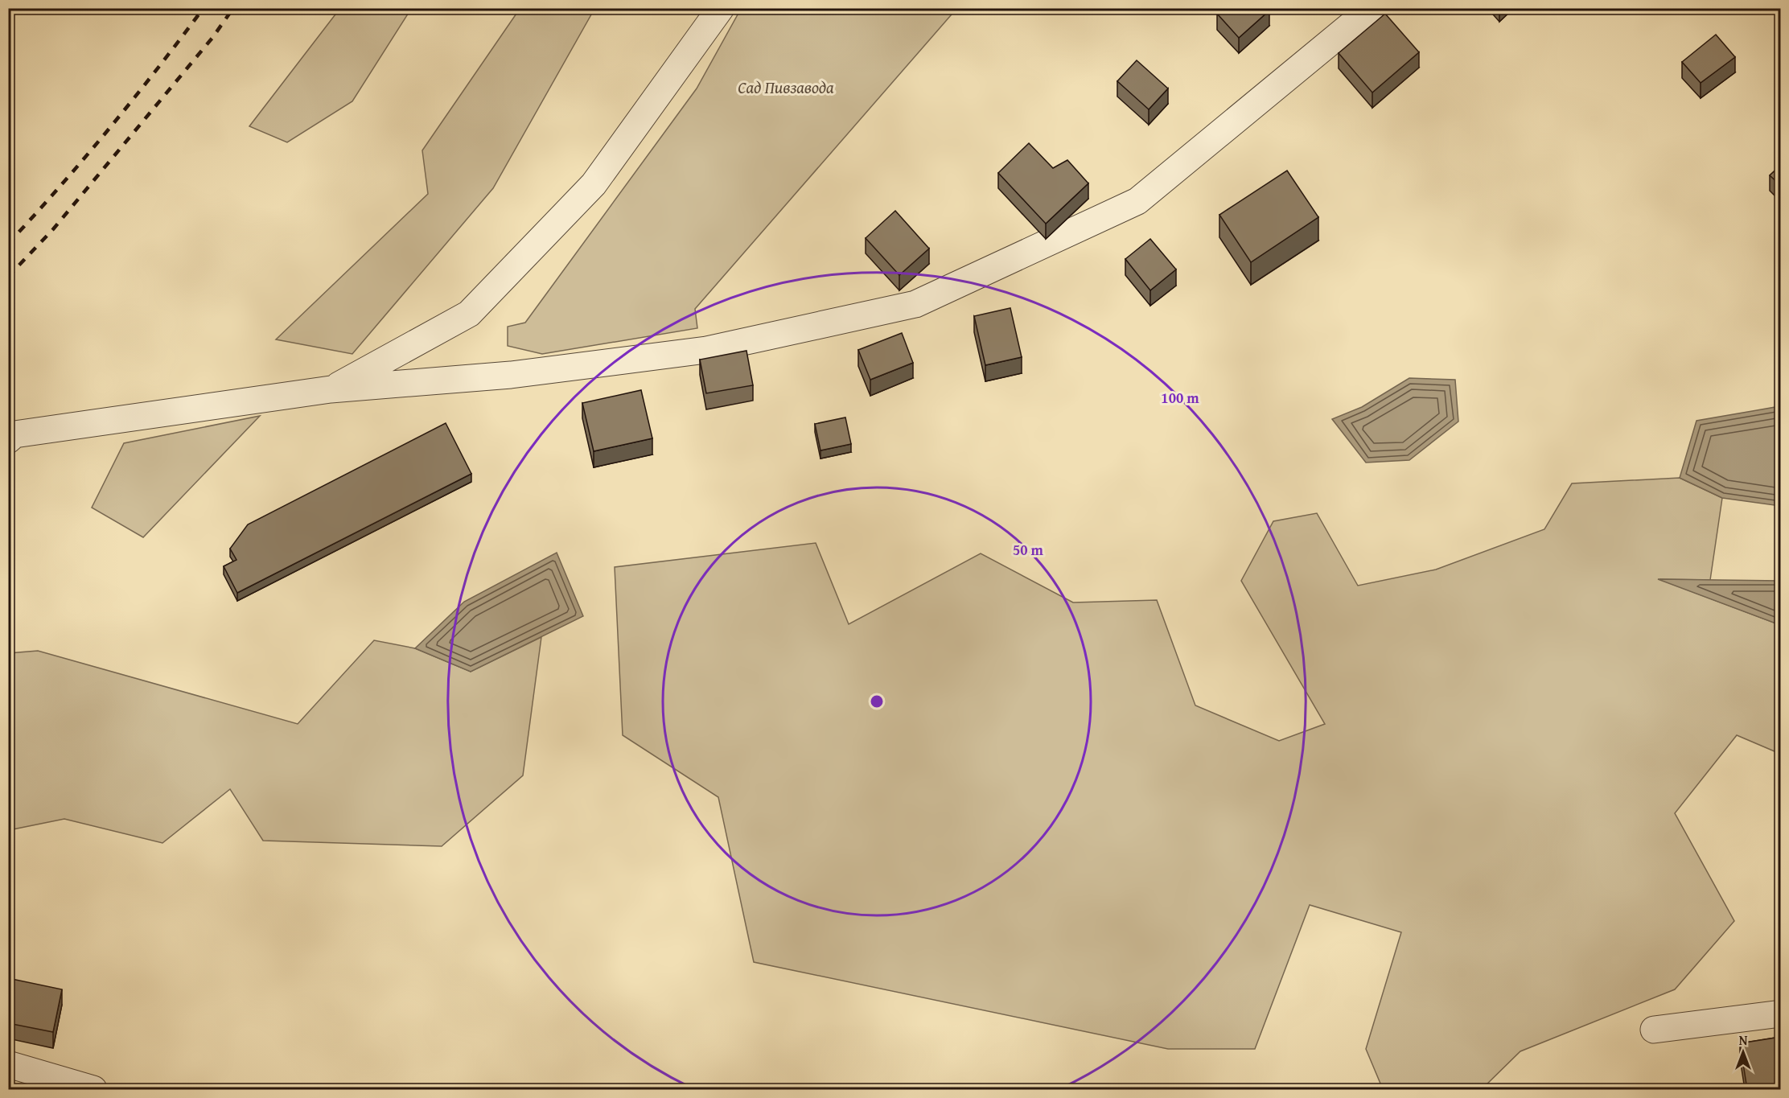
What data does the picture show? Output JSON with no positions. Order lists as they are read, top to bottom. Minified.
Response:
{"parks":["Сад Пивзавода"],"north":"top","rings":["100 m","50 m"]}
